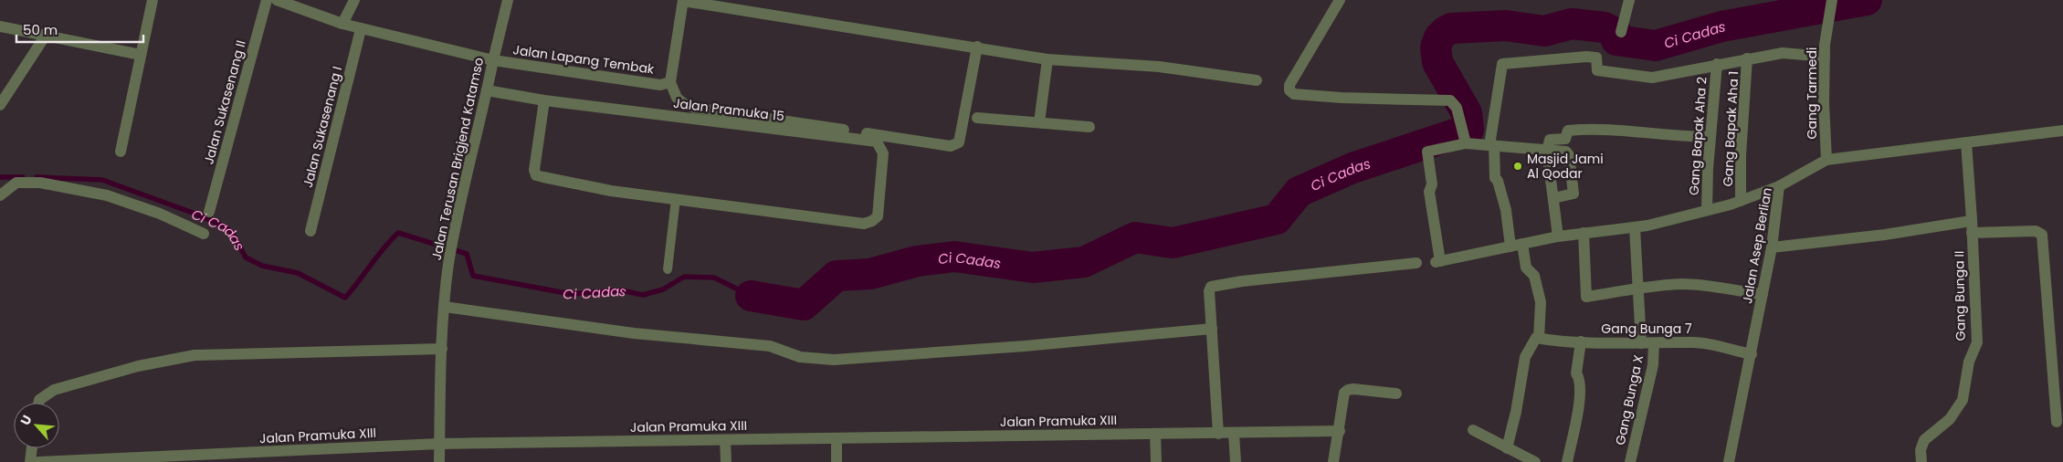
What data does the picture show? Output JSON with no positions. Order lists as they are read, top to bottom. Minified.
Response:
{"streets":{"street":["Jalan Lapang Tembak","Gang Tarmedi","Jalan Sukasenang II","Jalan Pramuka 15","Jalan Sukasenang I","Gang Bapak Aha 1","Gang Bapak Aha 2","Jalan Terusan Brigjend Katamso","Jalan Asep Berlian","Gang Bunga II","Gang Bunga 7","Gang Bunga X","Jalan Pramuka XIII"]},"crossings":[["Jalan Lapang Tembak","Jalan Sukasenang I"],["Jalan Lapang Tembak","Jalan Terusan Brigjend Katamso"],["Gang Tarmedi","Jalan Asep Berlian"],["Jalan Pramuka 15","Jalan Terusan Brigjend Katamso"],["Jalan Terusan Brigjend Katamso","Jalan Pramuka XIII"],["Jalan Asep Berlian","Gang Bunga II"],["Jalan Asep Berlian","Gang Bunga 7"],["Gang Bunga 7","Gang Bunga X"]],"water":["Ci Cadas"],"places":["Masjid Jami Al Qodar"],"scale_bar":"50 m","north":"top left"}
